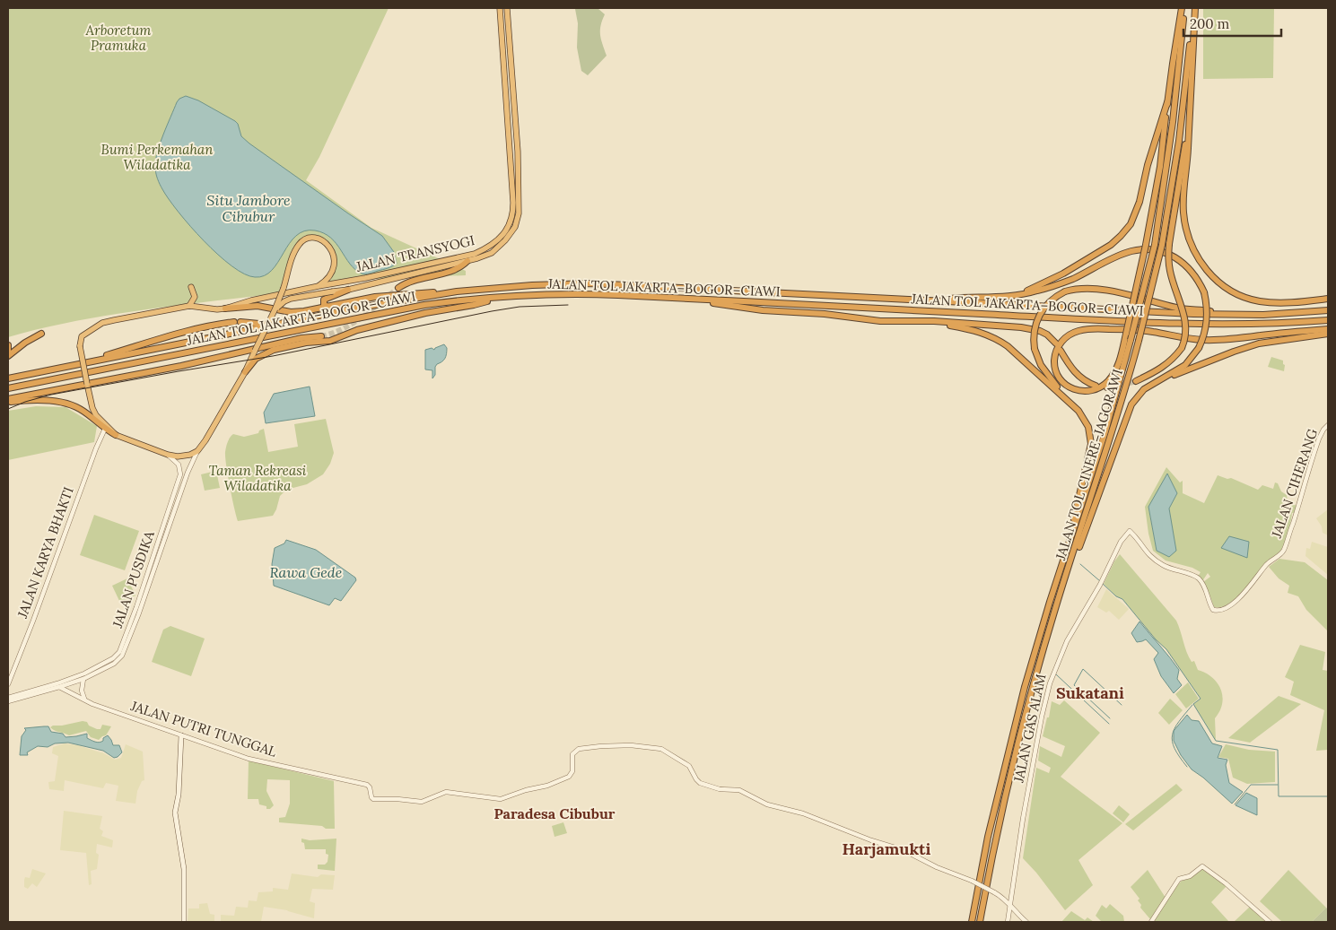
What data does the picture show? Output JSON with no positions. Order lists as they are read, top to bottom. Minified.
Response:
{"streets":{"highway":["JALAN TRANSYOGI","JALAN TOL JAKARTA–BOGOR–CIAWI","JALAN TOL CINERE–JAGORAWI"],"street":["JALAN CIHERANG","JALAN KARYA BHAKTI","JALAN PUSDIKA","JALAN GAS ALAM","JALAN PUTRI TUNGGAL"]},"crossings":[["JALAN CIHERANG","JALAN GAS ALAM"],["JALAN GAS ALAM","JALAN PUTRI TUNGGAL"]],"districts":["Sukatani","Paradesa Cibubur","Harjamukti"],"water":["Situ Jambore Cibubur","Rawa Gede"],"parks":["Arboretum Pramuka","Bumi Perkemahan Wiladatika","Taman Rekreasi Wiladatika"],"scale_bar":"200 m"}
